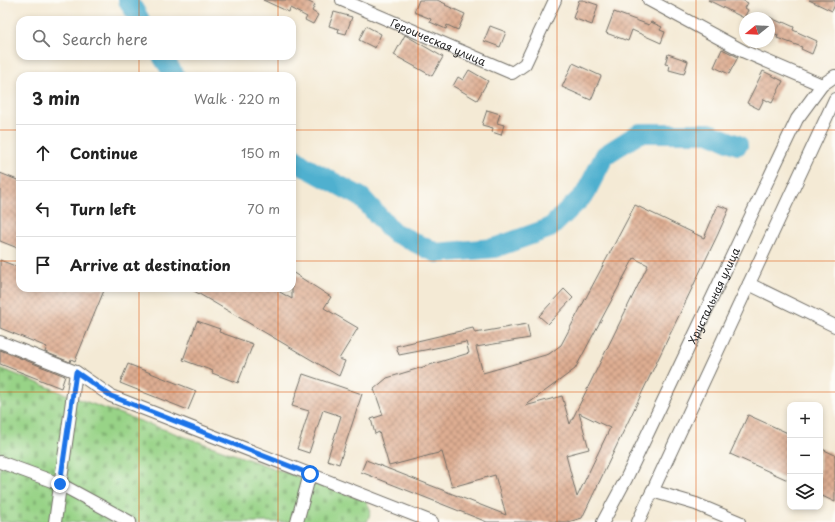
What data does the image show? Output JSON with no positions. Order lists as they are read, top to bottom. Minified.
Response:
{"streets":{"street":["Героическая улица","Хрустальная улица"]},"north":"left","page":{"search":"Search here","heading":["3 min","Walk · 220 m"],"list":[["Continue","150 m"],["Turn left","70 m"],"Arrive at destination"],"map_buttons":["+","−"]}}
